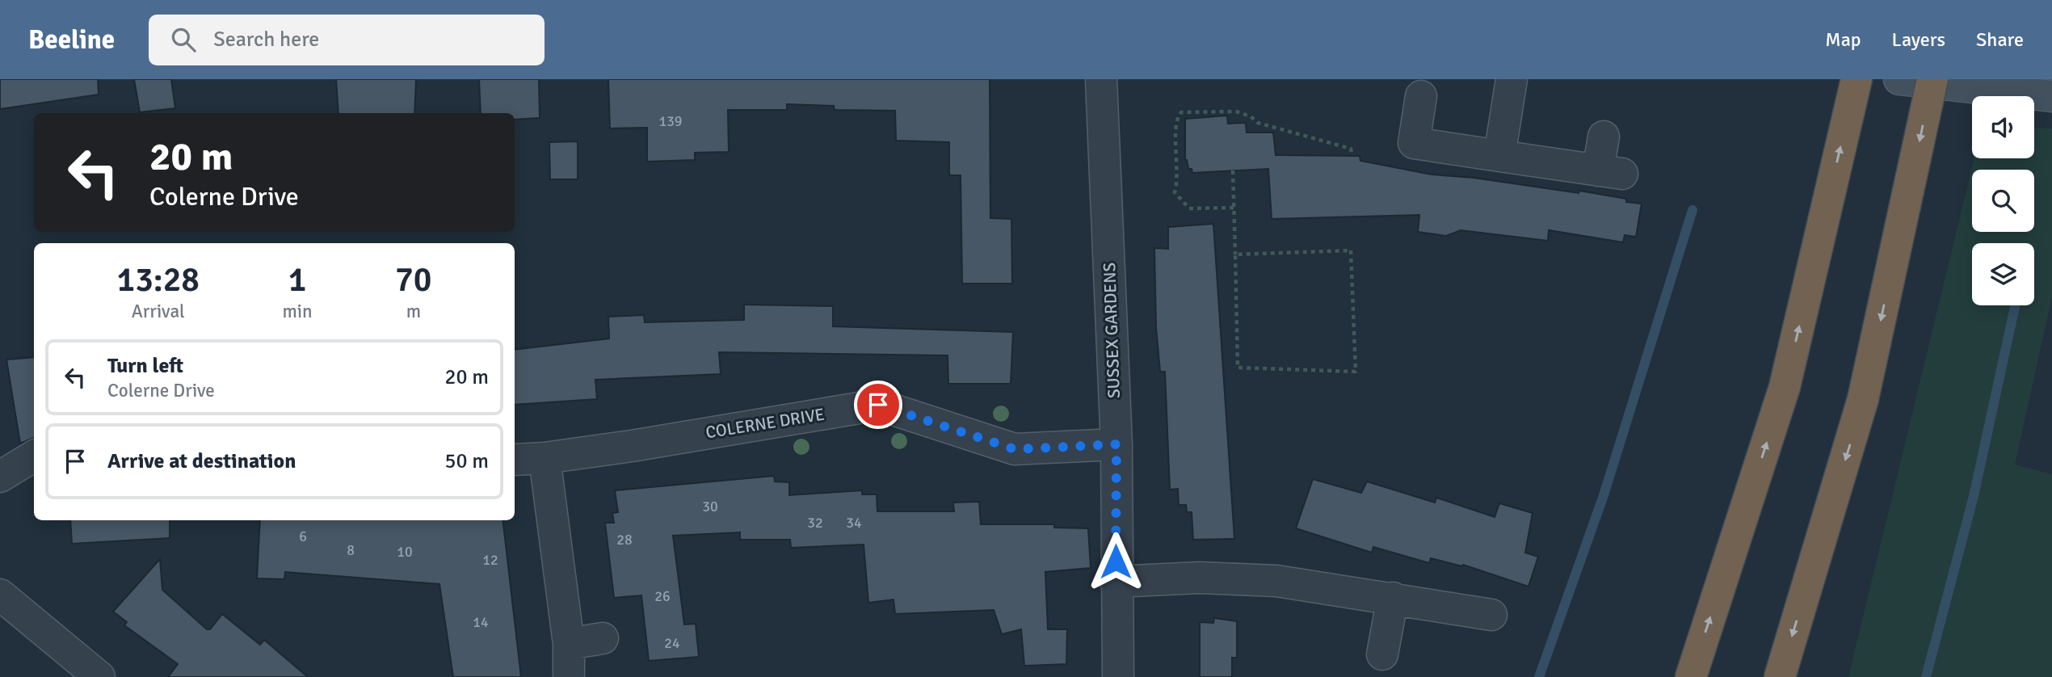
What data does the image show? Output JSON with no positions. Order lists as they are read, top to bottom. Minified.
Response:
{"streets":{"street":["SUSSEX GARDENS","COLERNE DRIVE"]},"crossings":[["SUSSEX GARDENS","COLERNE DRIVE"]],"house_numbers":["139","30","32","34","6","28","8","10","12","26","14","24"],"page":{"header":"Beeline","search":"Search here","nav":["Map","Layers","Share"],"turn":["20 m","Colerne Drive"],"eta":["13:28","Arrival","1","min","70","m"],"list":[{"name":"Turn left","note":"Colerne Drive","value":"20 m"},{"name":"Arrive at destination","value":"50 m"}]}}
